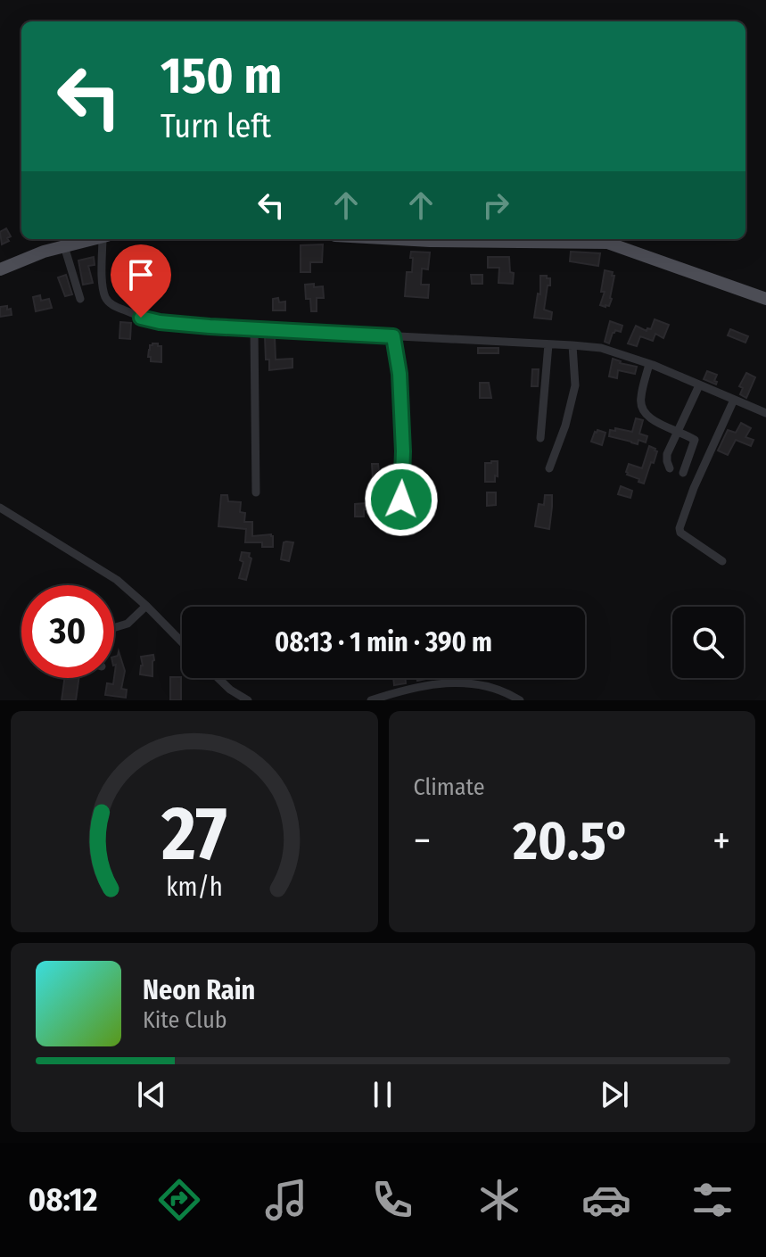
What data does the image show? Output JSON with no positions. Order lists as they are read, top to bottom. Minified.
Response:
{"page":{"turn":["150 m","Turn left"],"limit":"30","trip":"08:13 · 1 min · 390 m","tile":"Climate","heat":["−","20.5°","+"],"song":["Neon Rain","Kite Club"],"tabs":"08:12","gauge":["27","km/h"]}}
